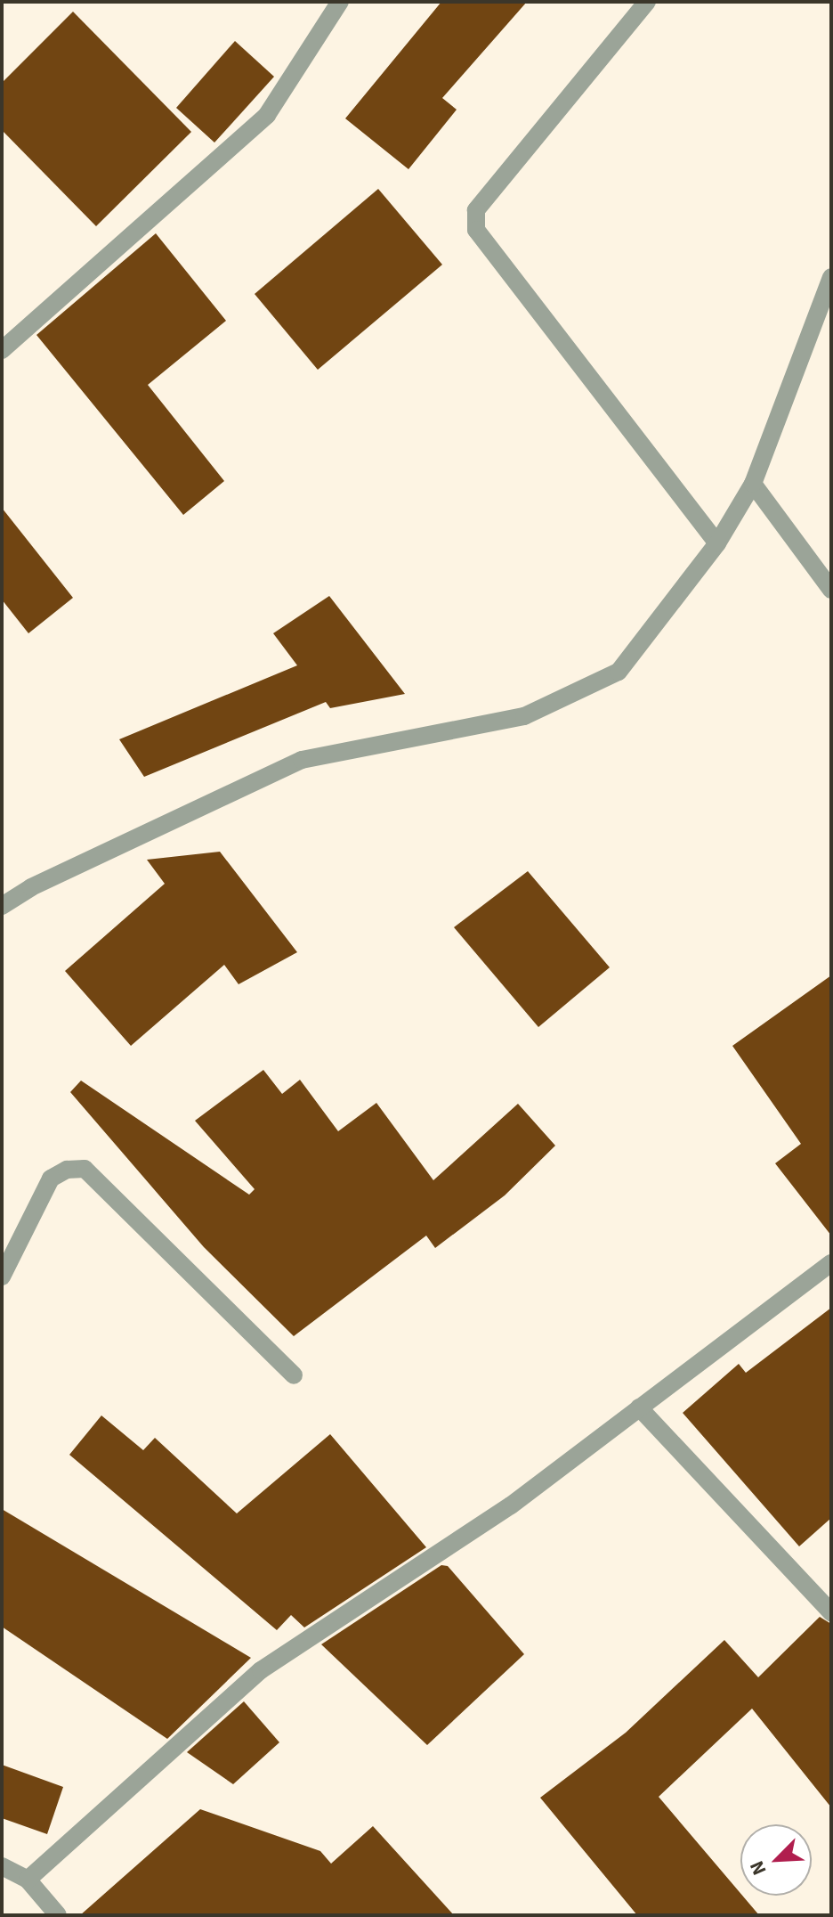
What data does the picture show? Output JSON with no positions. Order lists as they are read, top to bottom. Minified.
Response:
{"north":"bottom left"}
